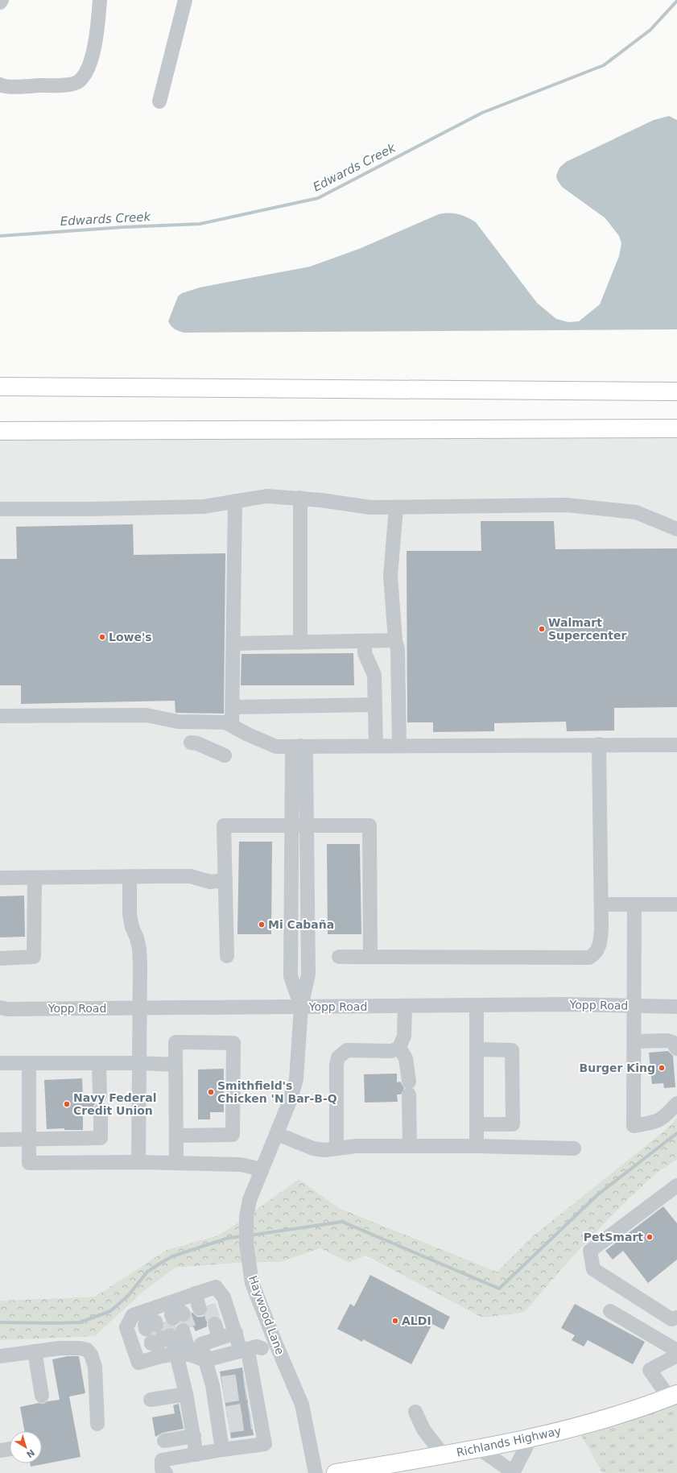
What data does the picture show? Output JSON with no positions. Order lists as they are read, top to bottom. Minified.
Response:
{"streets":{"main road":["Richlands Highway"],"street":["Yopp Road","Haywood Lane"]},"crossings":[["Yopp Road","Haywood Lane"]],"water":["Edwards Creek"],"places":["Walmart Supercenter","Lowe's","Mi Cabaña","Burger King","Smithfield's Chicken 'N Bar-B-Q","Navy Federal Credit Union","PetSmart","ALDI"],"north":"bottom right"}
